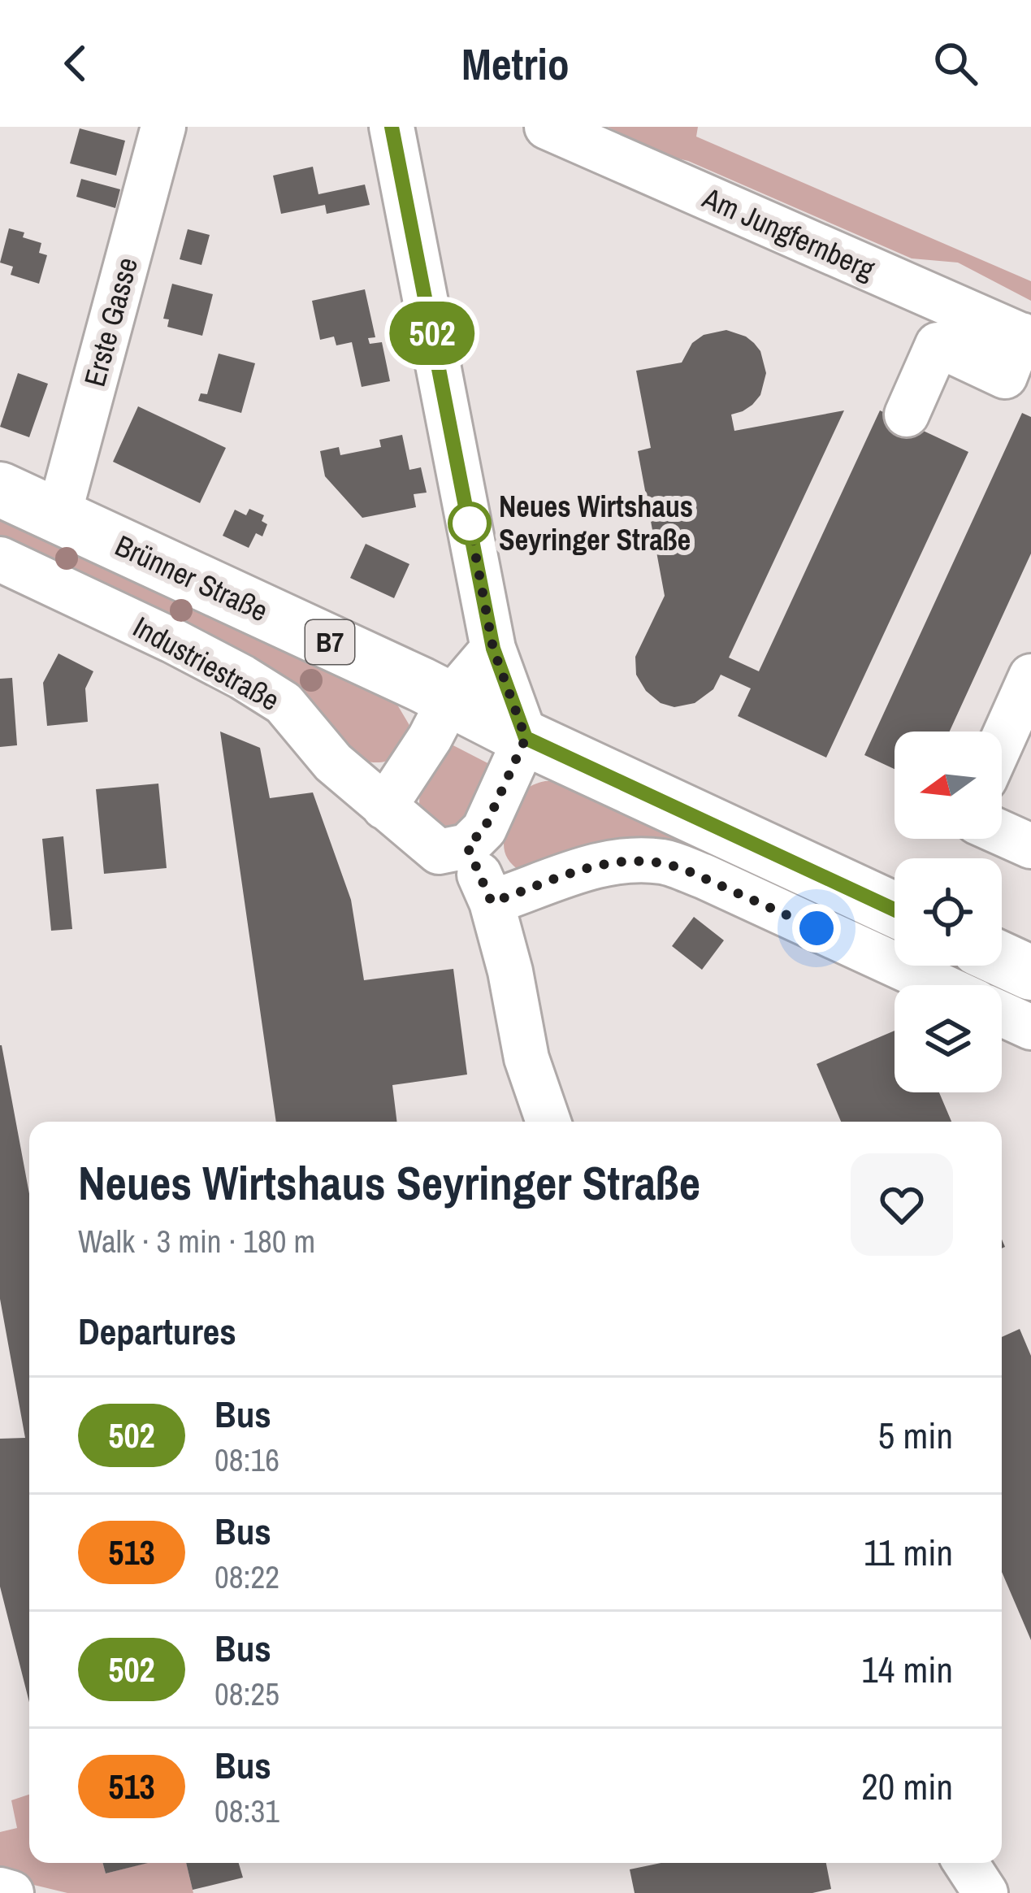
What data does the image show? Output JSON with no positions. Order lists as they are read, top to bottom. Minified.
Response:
{"streets":{"main road":["Brünner Straße","B7"],"street":["Am Jungfernberg","Erste Gasse","Industriestraße"]},"crossings":[["Erste Gasse","Brünner Straße"]],"places":["Neues Wirtshaus Seyringer Straße"],"lines":["bus line 502"],"north":"left","page":{"header":"Metrio","on_map":"502","heading":[["Neues Wirtshaus Seyringer Straße","Walk · 3 min · 180 m"],"Departures"],"list":[{"mark":"502","name":"Bus","note":"08:16","value":"5 min"},{"mark":"513","name":"Bus","note":"08:22","value":"11 min"},{"mark":"502","name":"Bus","note":"08:25","value":"14 min"},{"mark":"513","name":"Bus","note":"08:31","value":"20 min"}]}}
